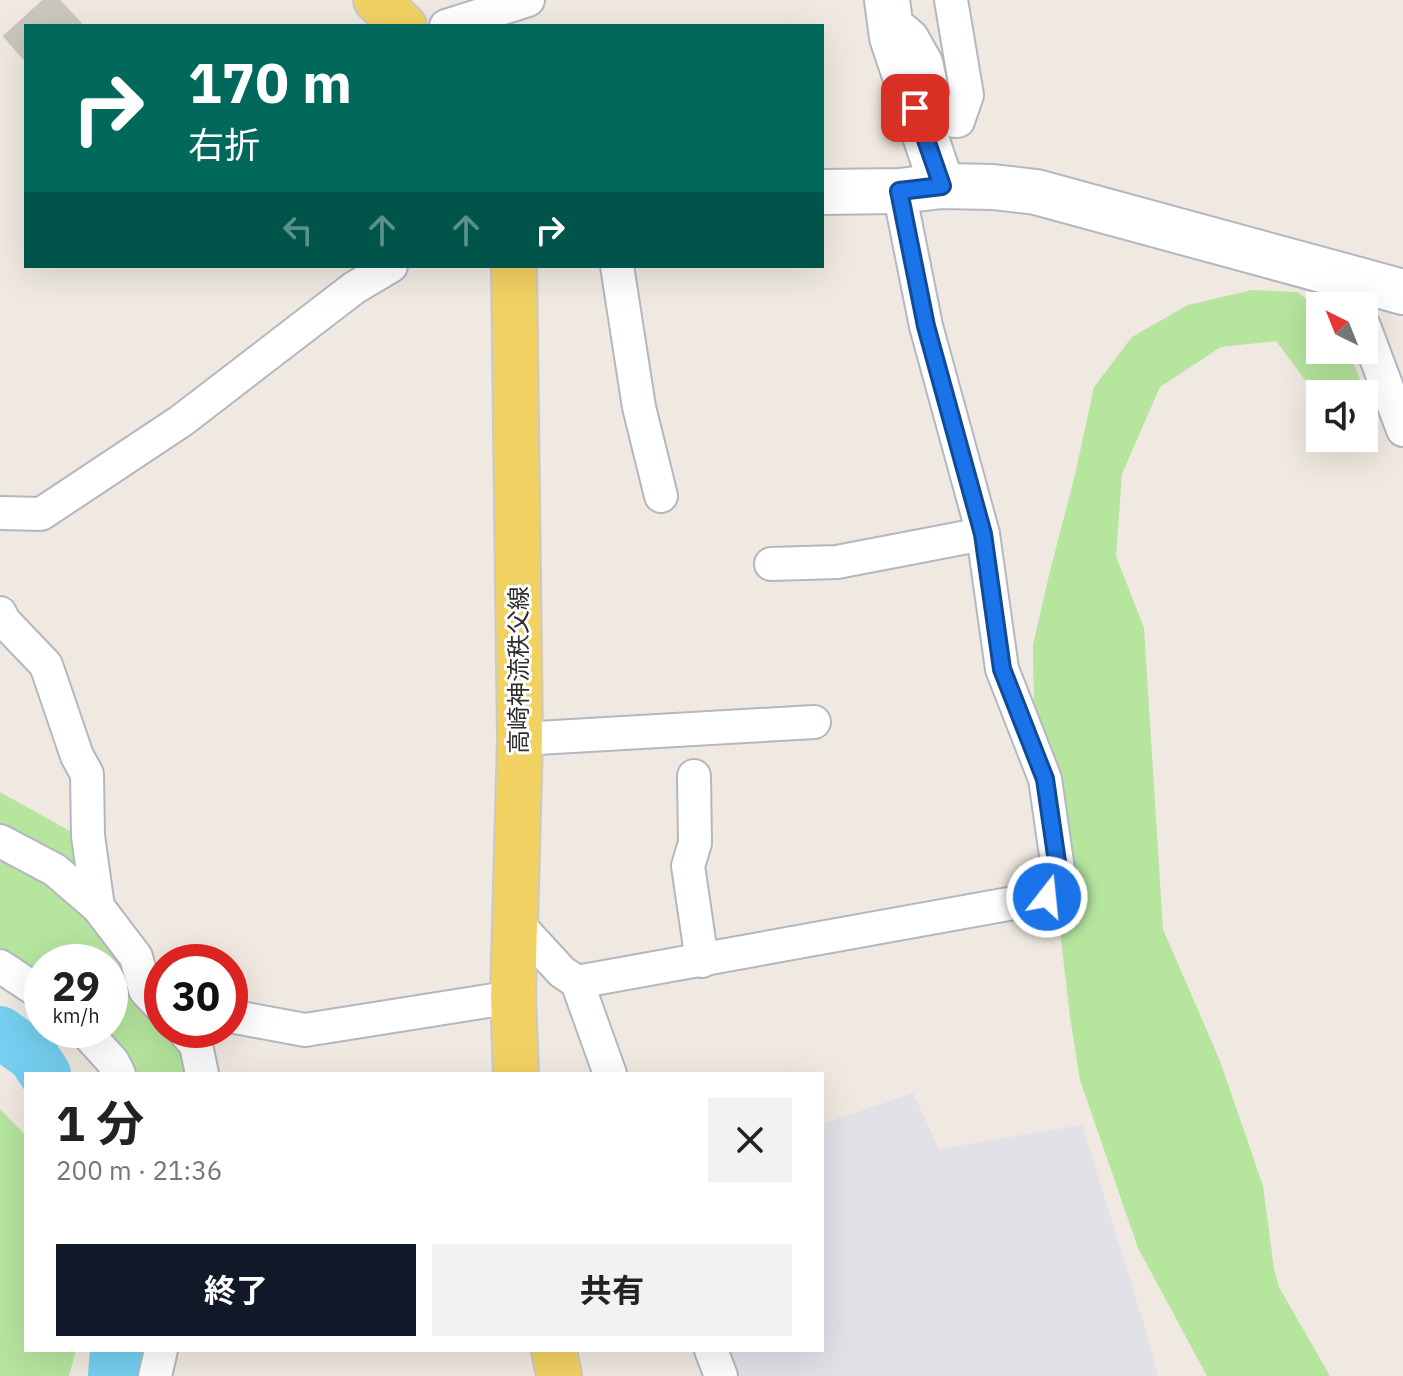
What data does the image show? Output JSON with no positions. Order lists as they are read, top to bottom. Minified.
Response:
{"streets":{"main road":["高崎神流秩父線"]},"north":"top left","page":{"turn":["170 m","右折"],"speed":"29 km/h","limit":"30","heading":["1 分","200 m · 21:36"],"buttons":["終了","共有"]}}
